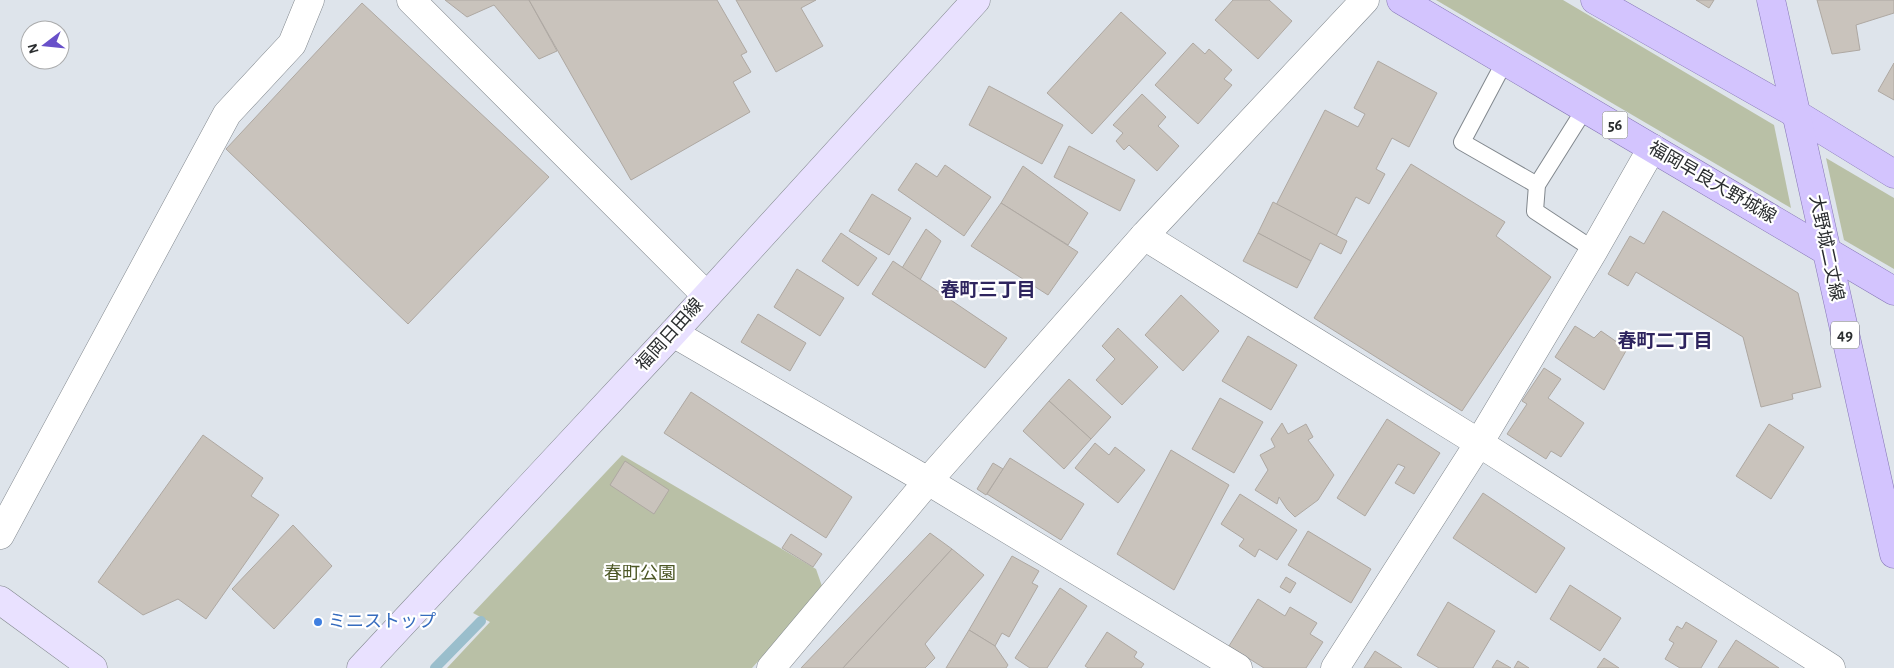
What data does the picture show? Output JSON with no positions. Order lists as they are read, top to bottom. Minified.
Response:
{"streets":{"main road":["56","福岡早良大野城線","大野城二丈線","福岡日田線","49"]},"crossings":[["福岡早良大野城線","大野城二丈線"]],"districts":["春町三丁目","春町二丁目"],"parks":["春町公園"],"places":["ミニストップ"],"north":"left"}
